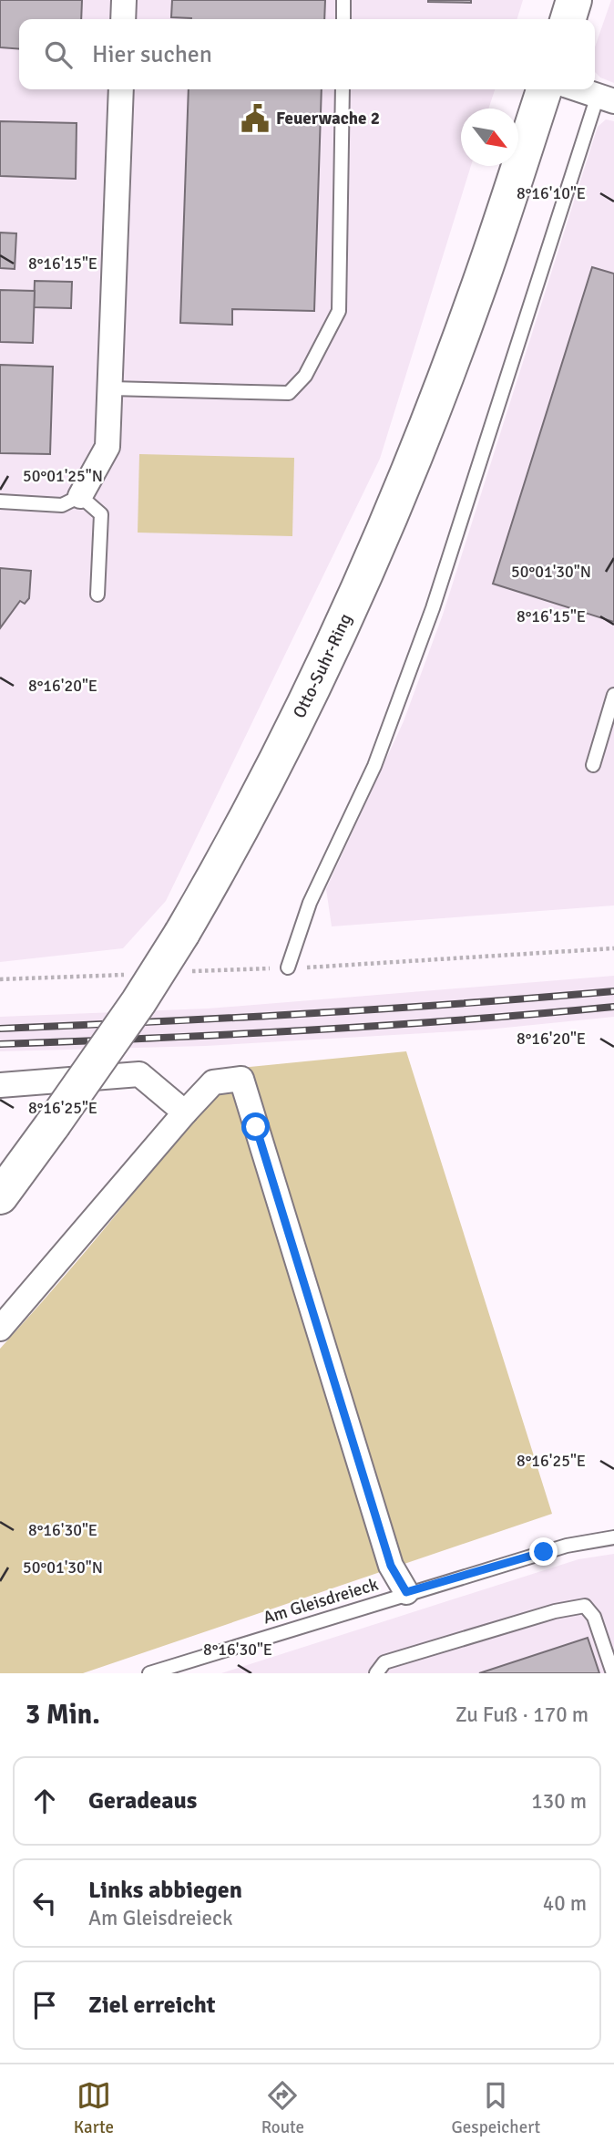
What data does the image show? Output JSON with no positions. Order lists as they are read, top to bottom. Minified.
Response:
{"streets":{"street":["Otto-Suhr-Ring"],"lane":["Am Gleisdreieck"]},"places":{"public building":["Feuerwache 2"]},"north":"bottom right","page":{"search":"Hier suchen","heading":["3 Min.","Zu Fuß · 170 m"],"list":[["Geradeaus","130 m"],["Links abbiegen","Am Gleisdreieck","40 m"],"Ziel erreicht"],"nav":["Karte","Route","Gespeichert"]},"coordinates":["8°16'10\"E","8°16'15\"E","50°01'25\"N","50°01'30\"N","8°16'20\"E","8°16'25\"E","8°16'30\"E"]}
